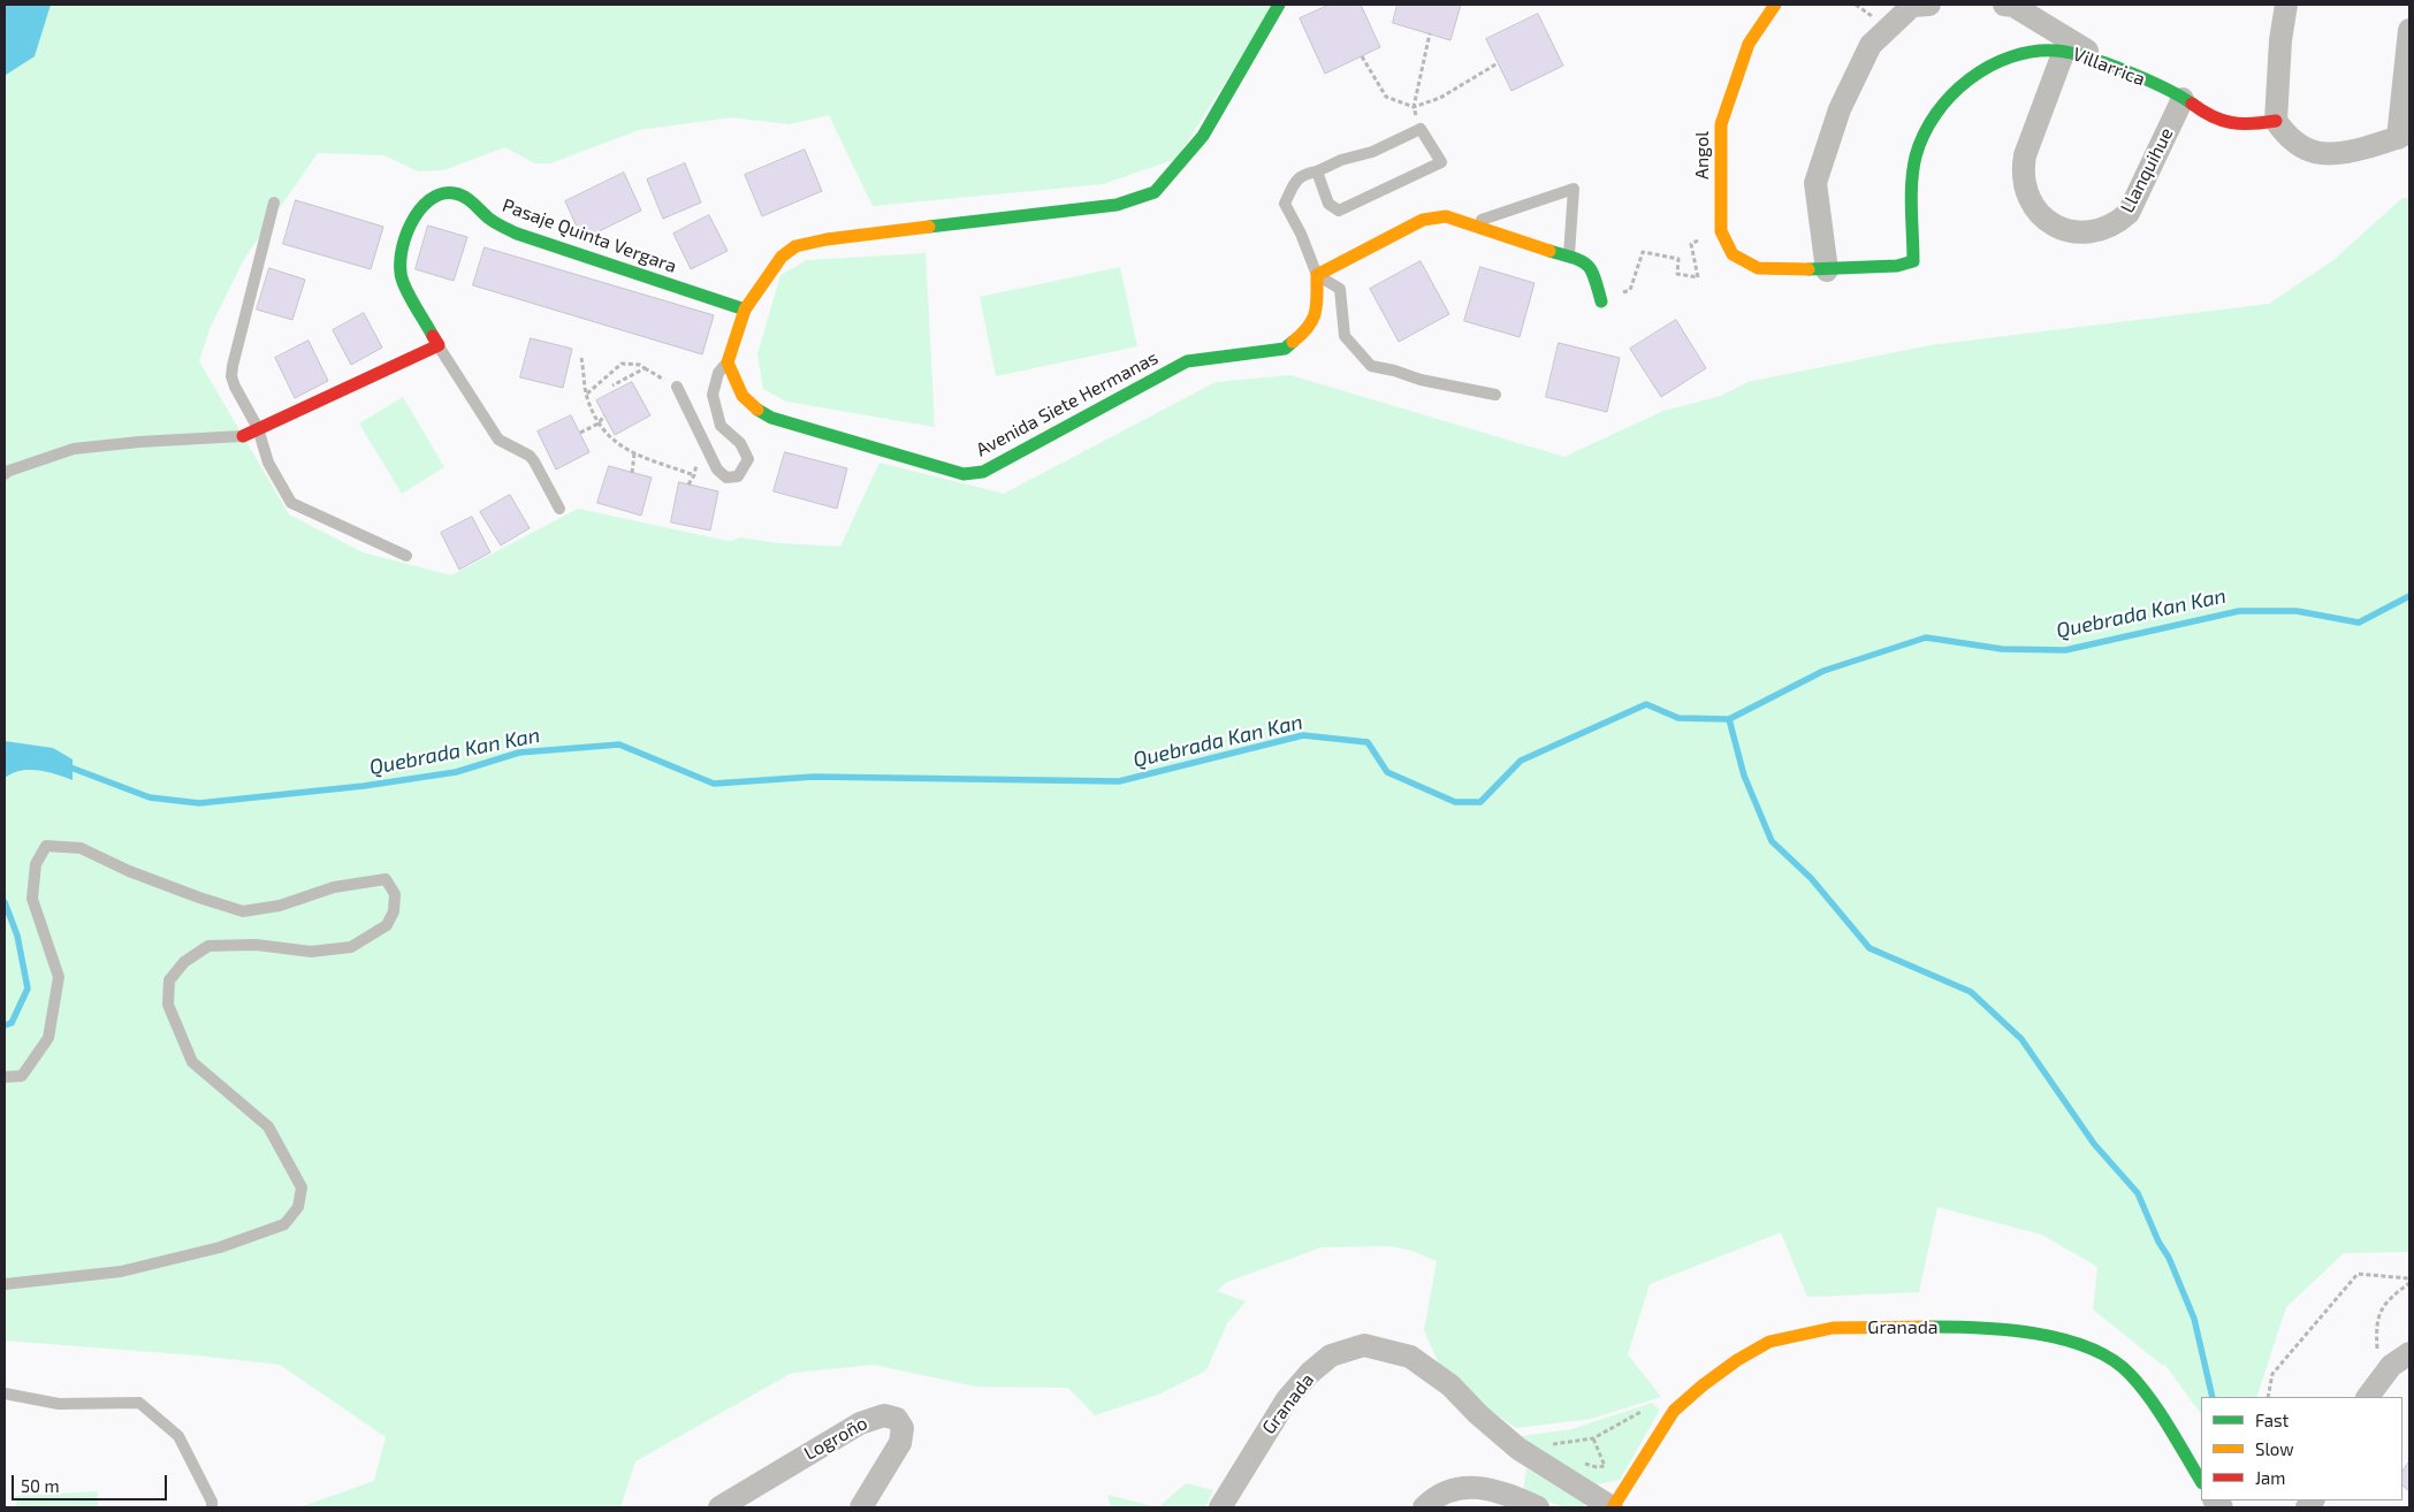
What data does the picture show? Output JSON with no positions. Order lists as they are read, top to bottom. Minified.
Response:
{"streets":{"street":["Villarrica","Angol","Llanquihue","Pasaje Quinta Vergara","Avenida Siete Hermanas","Granada","Logroño"]},"crossings":[["Villarrica","Angol"],["Villarrica","Llanquihue"]],"water":["Quebrada Kan Kan"],"legend":["Fast","Slow","Jam"],"scale_bar":"50 m"}
